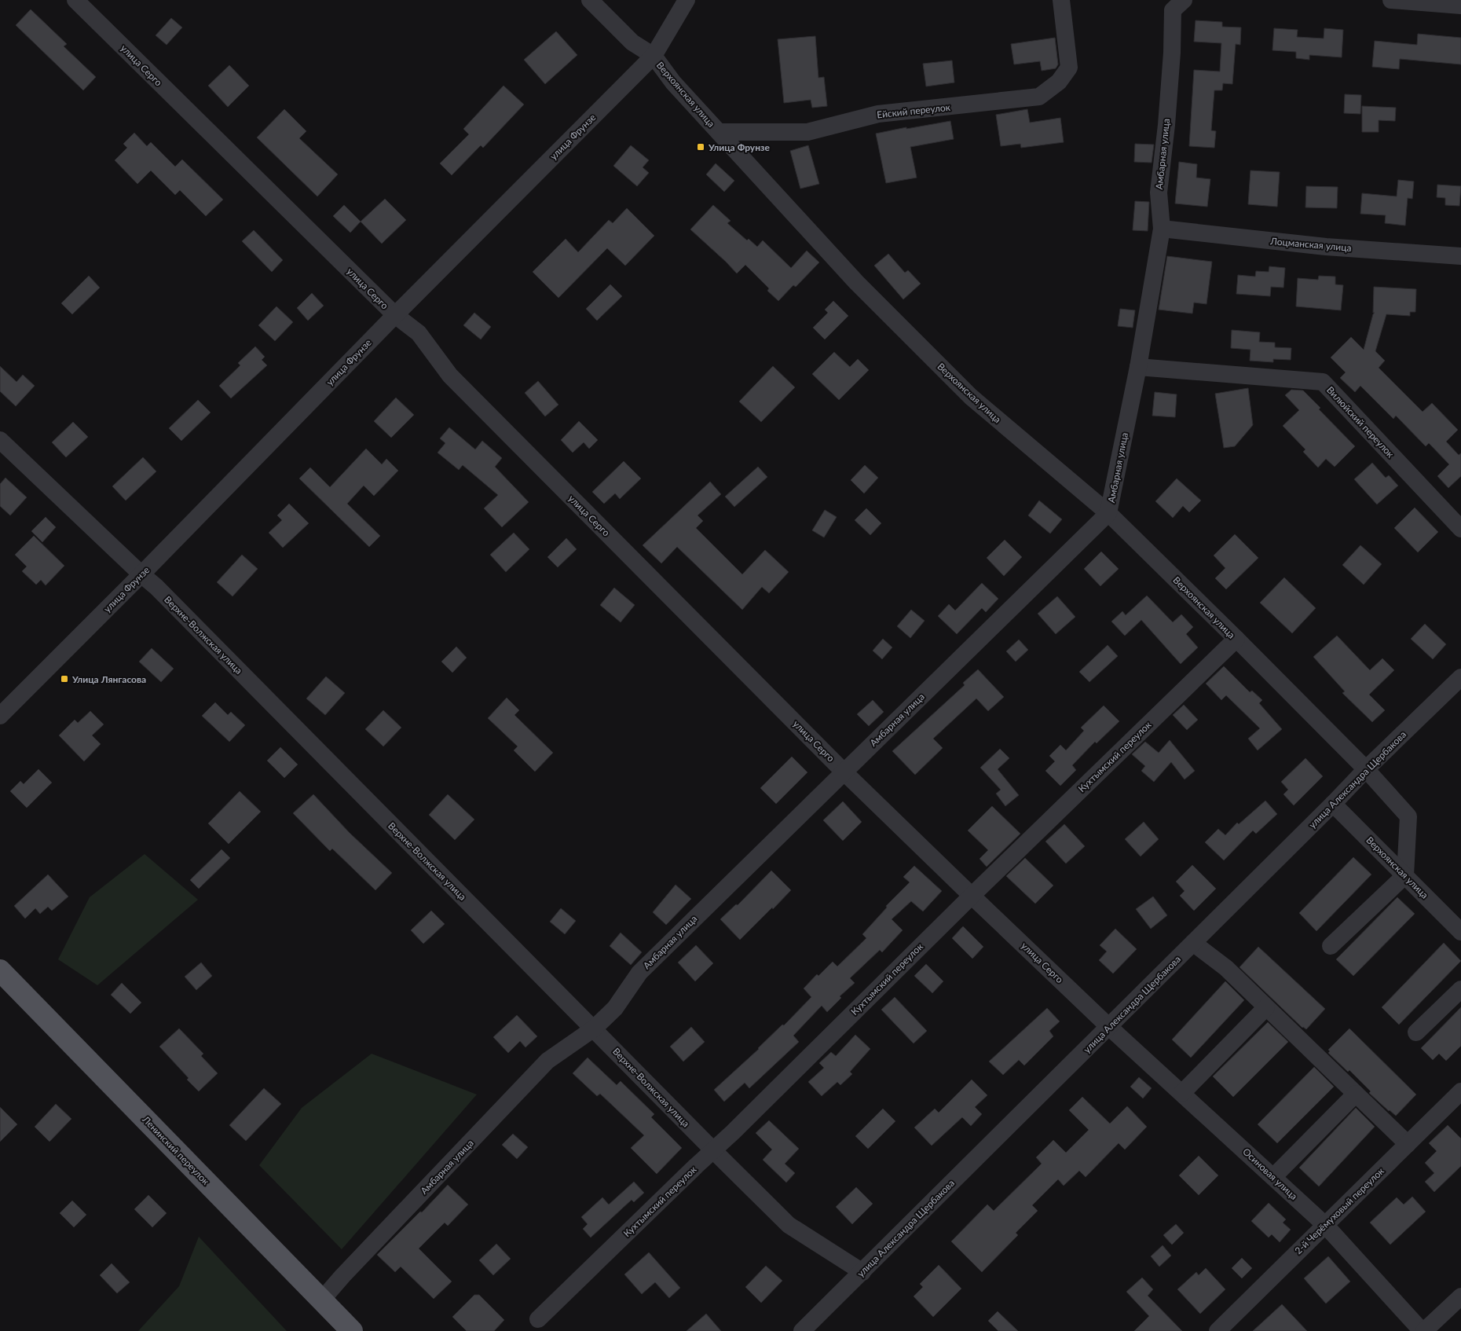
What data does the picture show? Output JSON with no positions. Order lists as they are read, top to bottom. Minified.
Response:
{"streets":{"main road":["Ленинский переулок"],"street":["улица Серго","Верхоянская улица","Ейский переулок","улица Фрунзе","Амбарная улица","Лоцманская улица","Вилюйский переулок","Верхне-Волжская улица","Кухтымский переулок","улица Александра Щербакова","Осиновая улица","2-й Черёмуховый переулок"]},"crossings":[["улица Серго","улица Фрунзе"],["улица Серго","Амбарная улица"],["улица Серго","Кухтымский переулок"],["улица Серго","улица Александра Щербакова"],["улица Серго","Осиновая улица"],["Верхоянская улица","Ейский переулок"],["Верхоянская улица","улица Фрунзе"],["Верхоянская улица","Амбарная улица"],["Верхоянская улица","Кухтымский переулок"],["Верхоянская улица","улица Александра Щербакова"],["улица Фрунзе","Верхне-Волжская улица"],["Амбарная улица","Лоцманская улица"],["Амбарная улица","Вилюйский переулок"],["Амбарная улица","Верхне-Волжская улица"],["Амбарная улица","Ленинский переулок"],["Верхне-Волжская улица","Кухтымский переулок"],["Верхне-Волжская улица","улица Александра Щербакова"],["улица Александра Щербакова","Осиновая улица"],["Осиновая улица","2-й Черёмуховый переулок"]],"places":{"transit":["Улица Фрунзе","Улица Лянгасова"]}}
